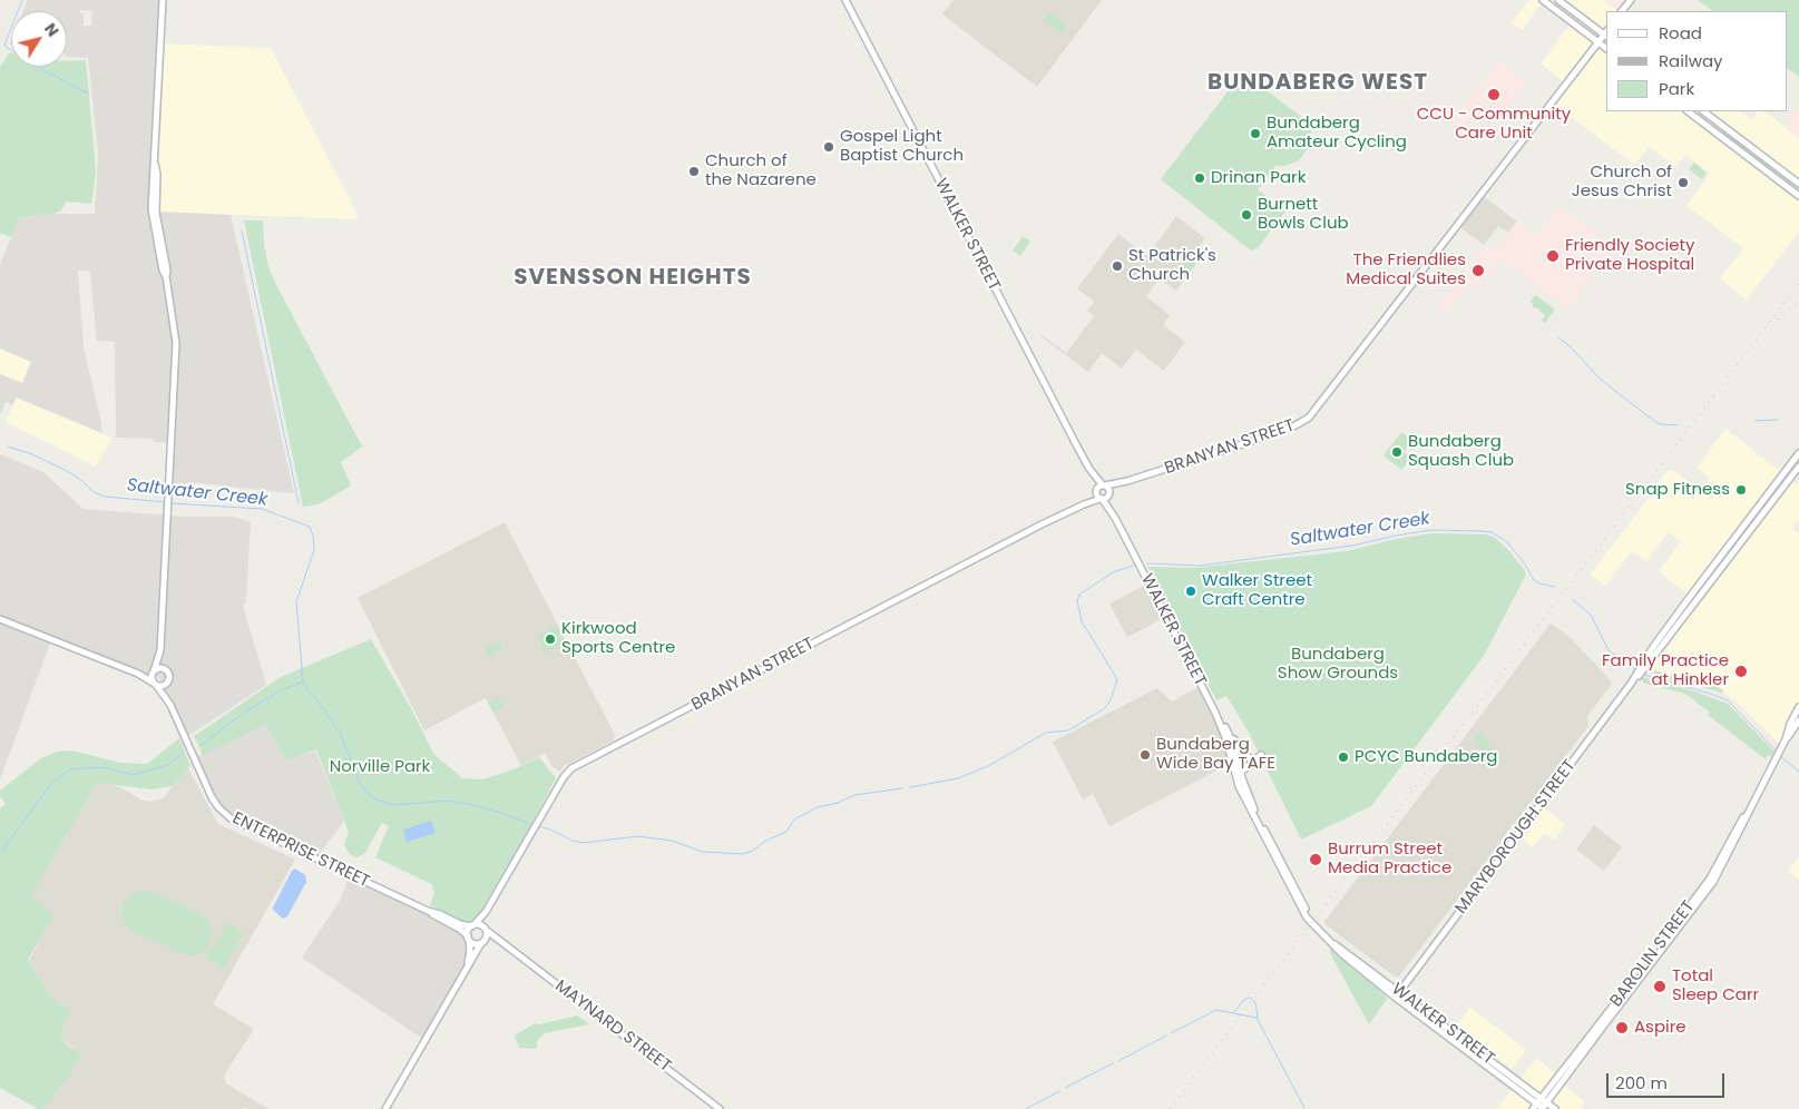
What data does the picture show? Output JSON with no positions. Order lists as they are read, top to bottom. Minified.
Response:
{"streets":{"street":["WALKER STREET","BRANYAN STREET","MARYBOROUGH STREET","ENTERPRISE STREET","BAROLIN STREET","MAYNARD STREET"]},"crossings":[["WALKER STREET","BRANYAN STREET"],["WALKER STREET","MARYBOROUGH STREET"],["WALKER STREET","BAROLIN STREET"],["BRANYAN STREET","ENTERPRISE STREET"],["BRANYAN STREET","MAYNARD STREET"],["ENTERPRISE STREET","MAYNARD STREET"]],"districts":["BUNDABERG WEST","SVENSSON HEIGHTS"],"water":["Saltwater Creek"],"parks":["Bundaberg Show Grounds","Norville Park"],"places":["CCU - Community Care Unit","Bundaberg Amateur Cycling","Gospel Light Baptist Church","Church of the Nazarene","Drinan Park","Church of Jesus Christ","Burnett Bowls Club","Friendly Society Private Hospital","St Patrick's Church","The Friendlies Medical Suites","Bundaberg Squash Club","Snap Fitness","Walker Street Craft Centre","Kirkwood Sports Centre","Family Practice at Hinkler","Bundaberg Wide Bay TAFE","PCYC Bundaberg","Burrum Street Media Practice","Total Sleep Carr","Aspire"],"legend":["Road","Railway","Park"],"scale_bar":"200 m","north":"top right"}
